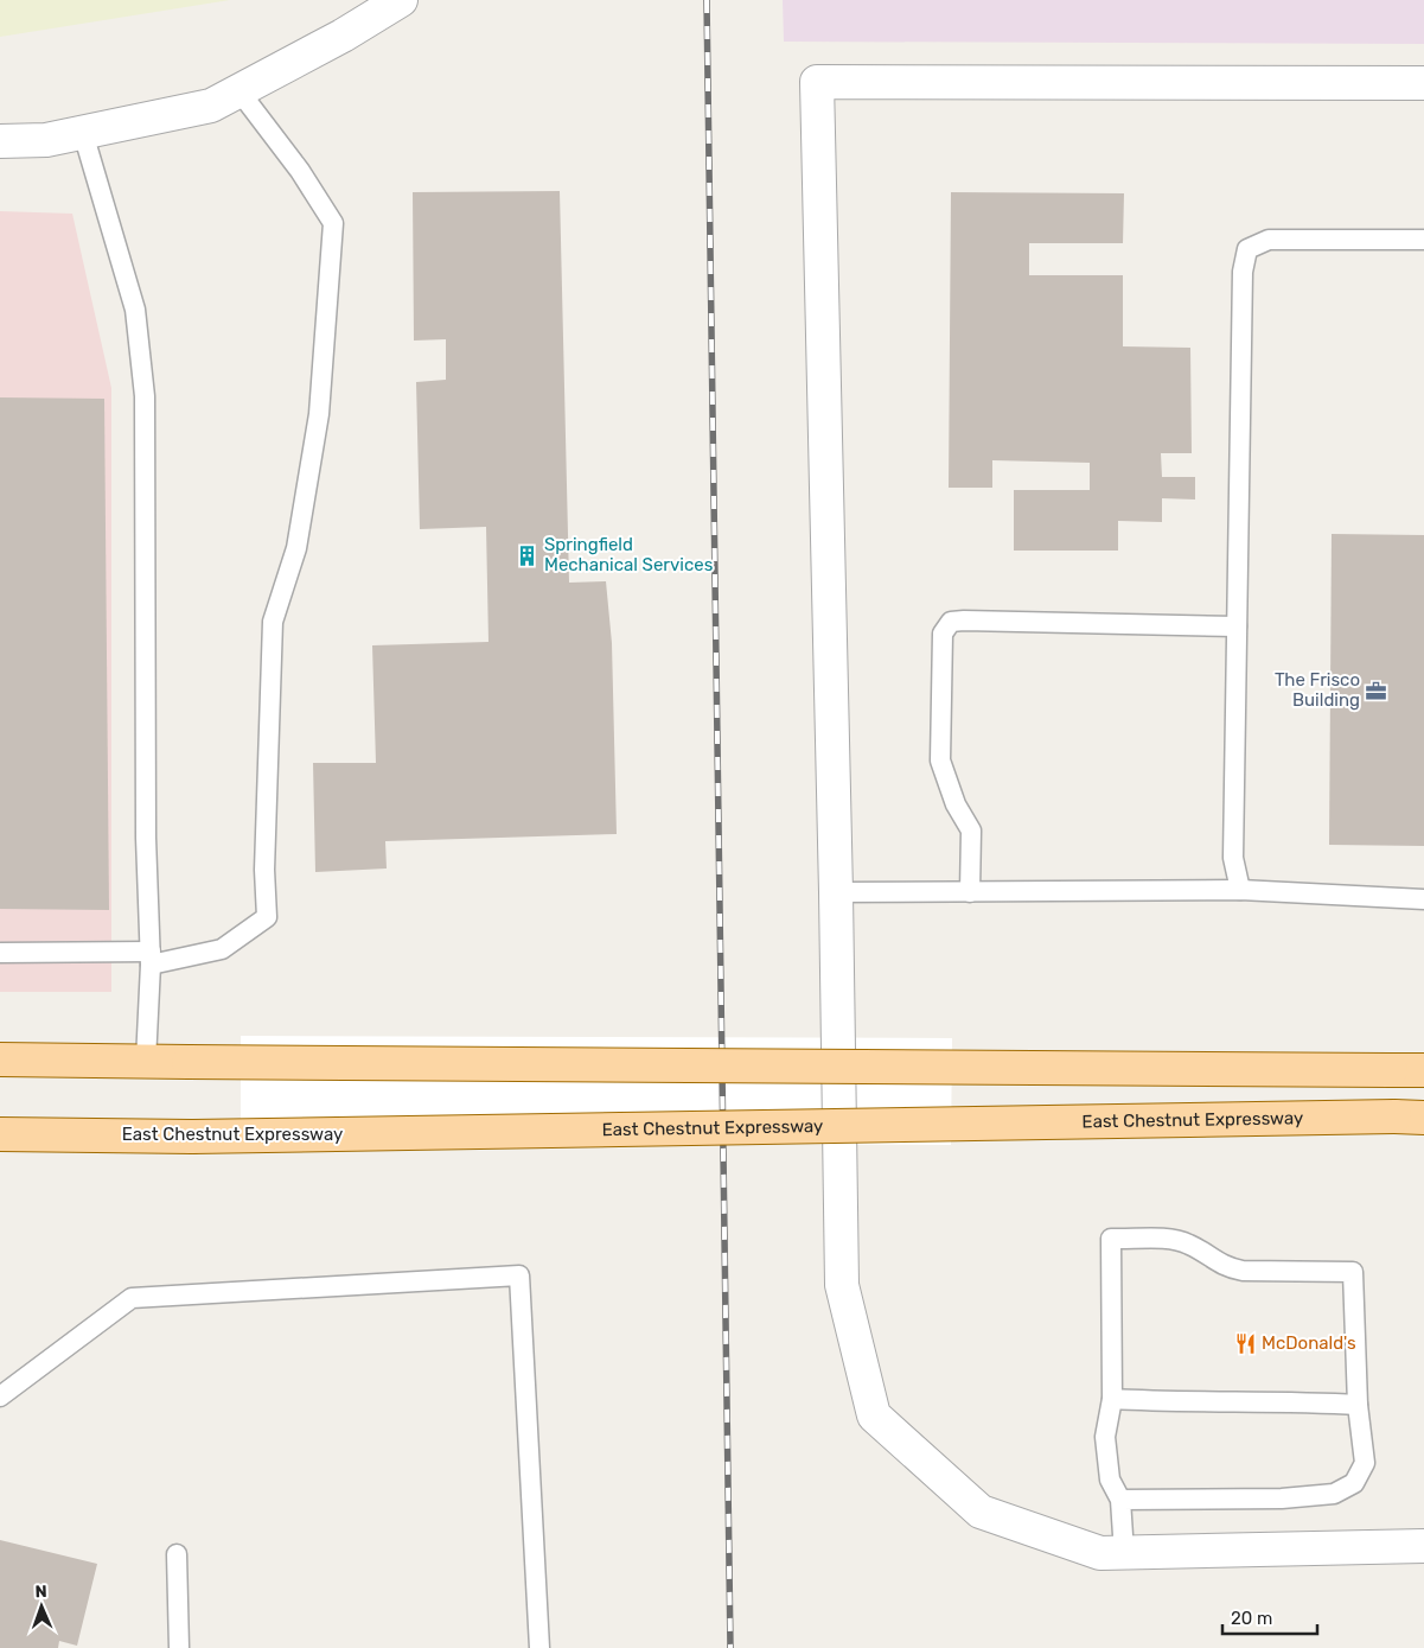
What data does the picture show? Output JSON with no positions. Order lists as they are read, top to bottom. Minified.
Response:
{"streets":{"main road":["East Chestnut Expressway"]},"places":{"building":["Springfield Mechanical Services"],"office":["The Frisco Building"],"restaurant":["McDonald's"]},"scale_bar":"20 m","north":"top"}
